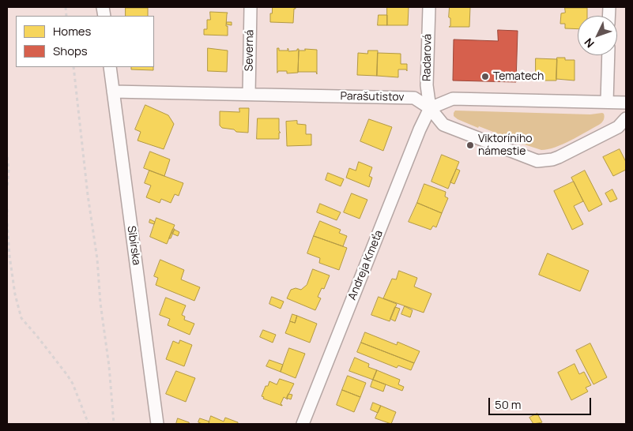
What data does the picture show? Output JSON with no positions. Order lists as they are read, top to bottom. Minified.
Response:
{"streets":{"street":["Severná","Radarová","Parašutistov","Sibírska","Andreja Kmeťa"]},"crossings":[["Severná","Parašutistov"],["Radarová","Parašutistov"],["Radarová","Andreja Kmeťa"],["Parašutistov","Sibírska"],["Parašutistov","Andreja Kmeťa"]],"places":["Tematech","Viktoríniho námestie"],"legend":["Homes","Shops"],"scale_bar":"50 m","north":"bottom left"}
